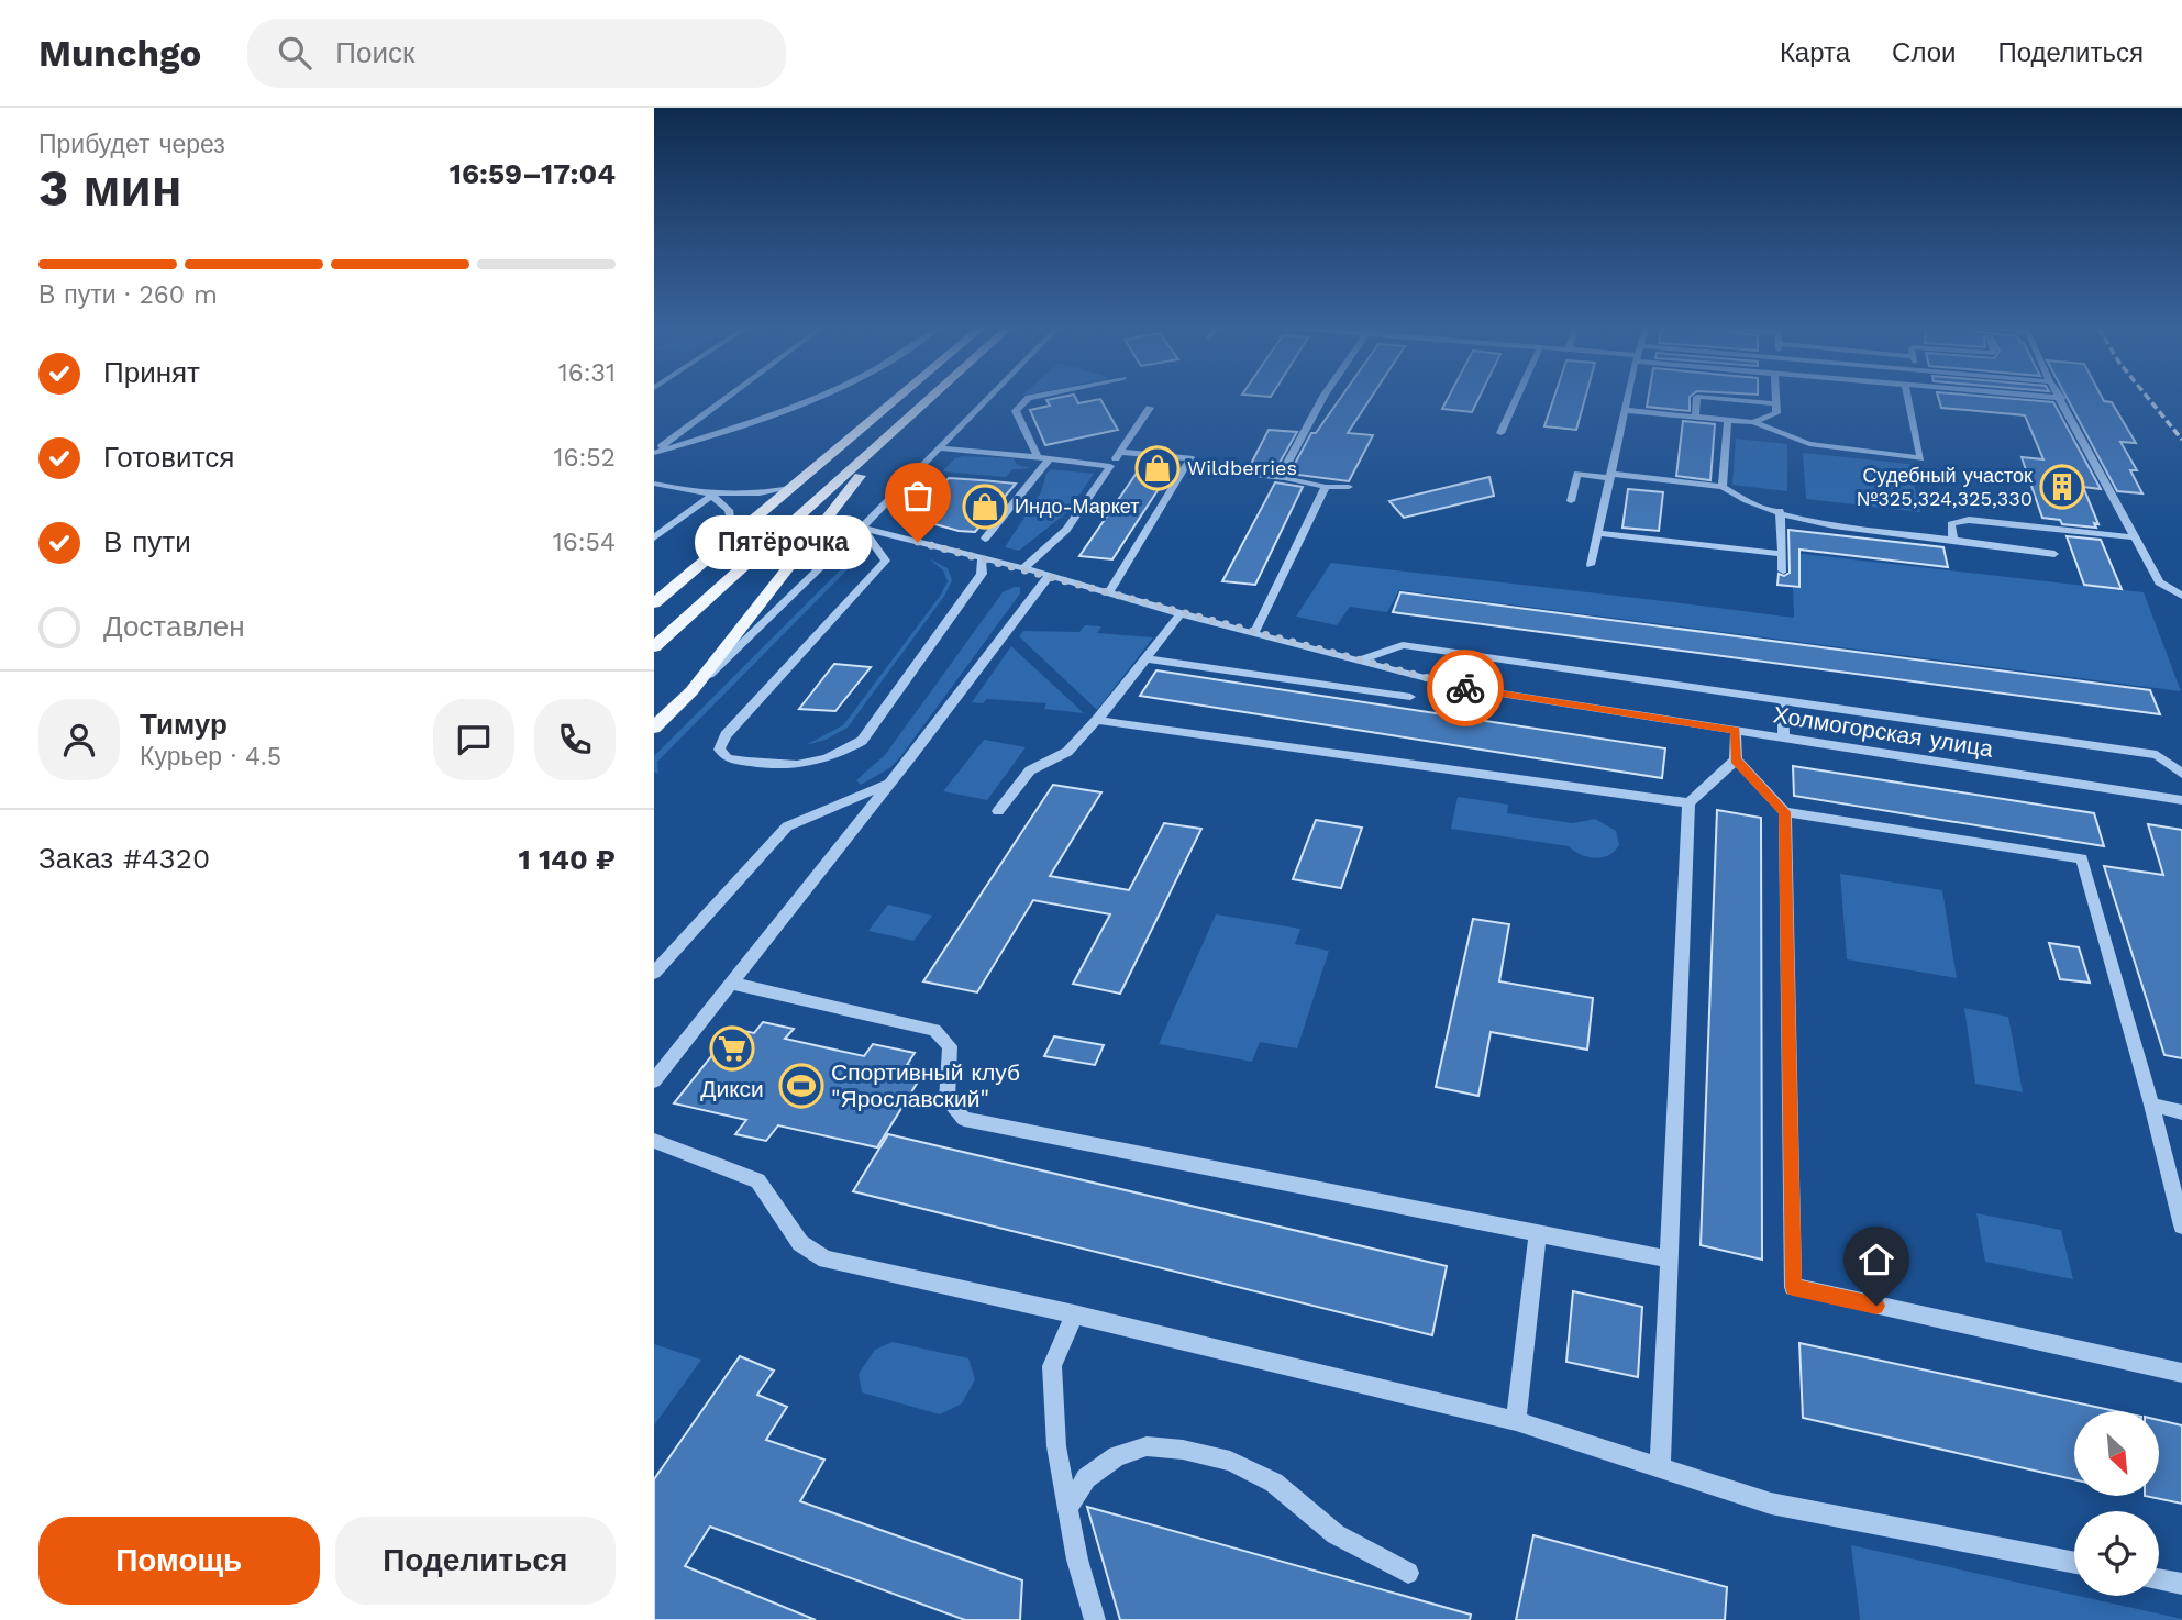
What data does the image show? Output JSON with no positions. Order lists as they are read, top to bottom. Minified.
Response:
{"streets":{"street":["Холмогорская улица"]},"places":{"shop":["Wildberries","Индо-Маркет"],"building":["Судебный участок №325,324,325,330"],"other":["Пятёрочка"],"supermarket":["Дикси"],"sports":["Спортивный клуб \"Ярославский\""]},"north":"bottom right","page":{"header":"Munchgo","search":"Поиск","nav":["Карта","Слои","Поделиться"],"heading":["3 мин","Прибудет через","16:59–17:04"],"panel":["Тимур","Курьер · 4.5","Заказ #4320","1 140 ₽"],"bar":"В пути · 260 m","list":[["Принят","16:31"],["Готовится","16:52"],["В пути","16:54"],"Доставлен"],"bubble":"Пятёрочка","buttons":["Помощь","Поделиться"]}}
